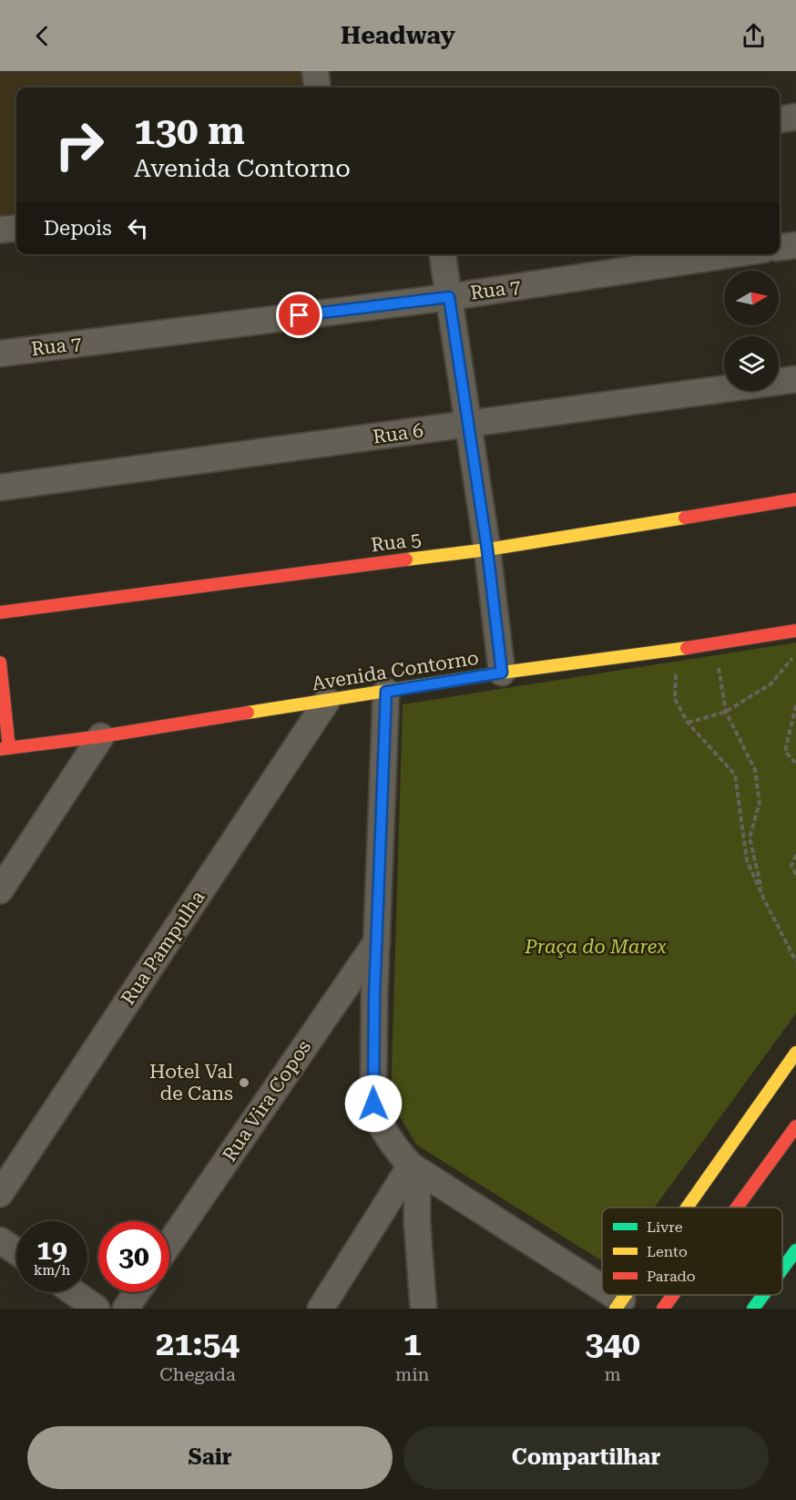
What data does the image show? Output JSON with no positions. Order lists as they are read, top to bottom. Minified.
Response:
{"streets":{"street":["Rua 7","Rua 6","Rua 5","Avenida Contorno","Rua Pampulha","Rua Vira Copos"]},"crossings":[["Avenida Contorno","Rua Pampulha"]],"parks":["Praça do Marex"],"places":["Hotel Val de Cans"],"legend":["Livre","Lento","Parado"],"north":"right","page":{"header":"Headway","turn":["130 m","Avenida Contorno"],"then":"Depois","speed":"19 km/h","limit":"30","eta":["21:54","Chegada","1","min","340","m"],"buttons":["Sair","Compartilhar"]}}
